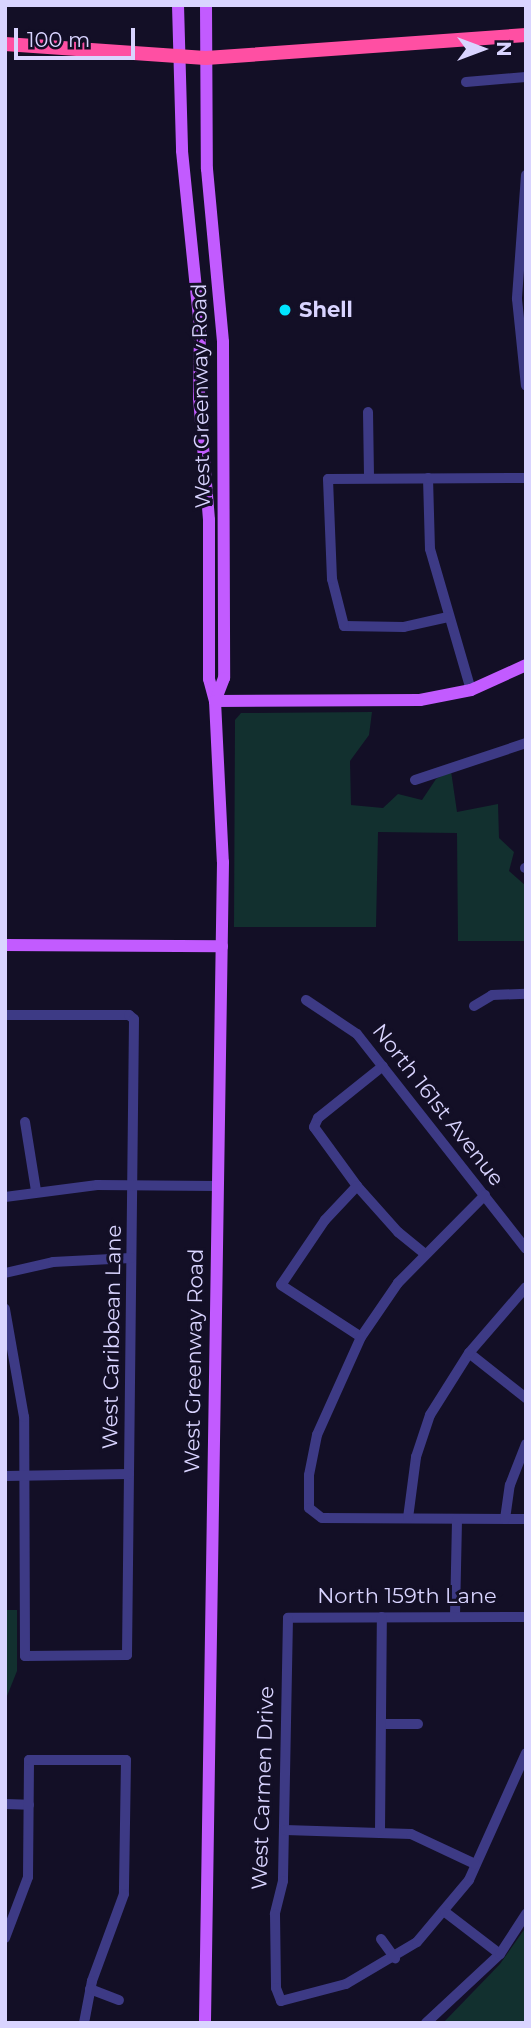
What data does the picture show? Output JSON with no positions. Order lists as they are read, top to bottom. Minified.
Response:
{"streets":{"main road":["West Greenway Road"],"street":["North 161st Avenue","West Caribbean Lane","North 159th Lane","West Carmen Drive"]},"crossings":[["North 159th Lane","West Carmen Drive"]],"places":["Shell"],"scale_bar":"100 m","north":"right"}
